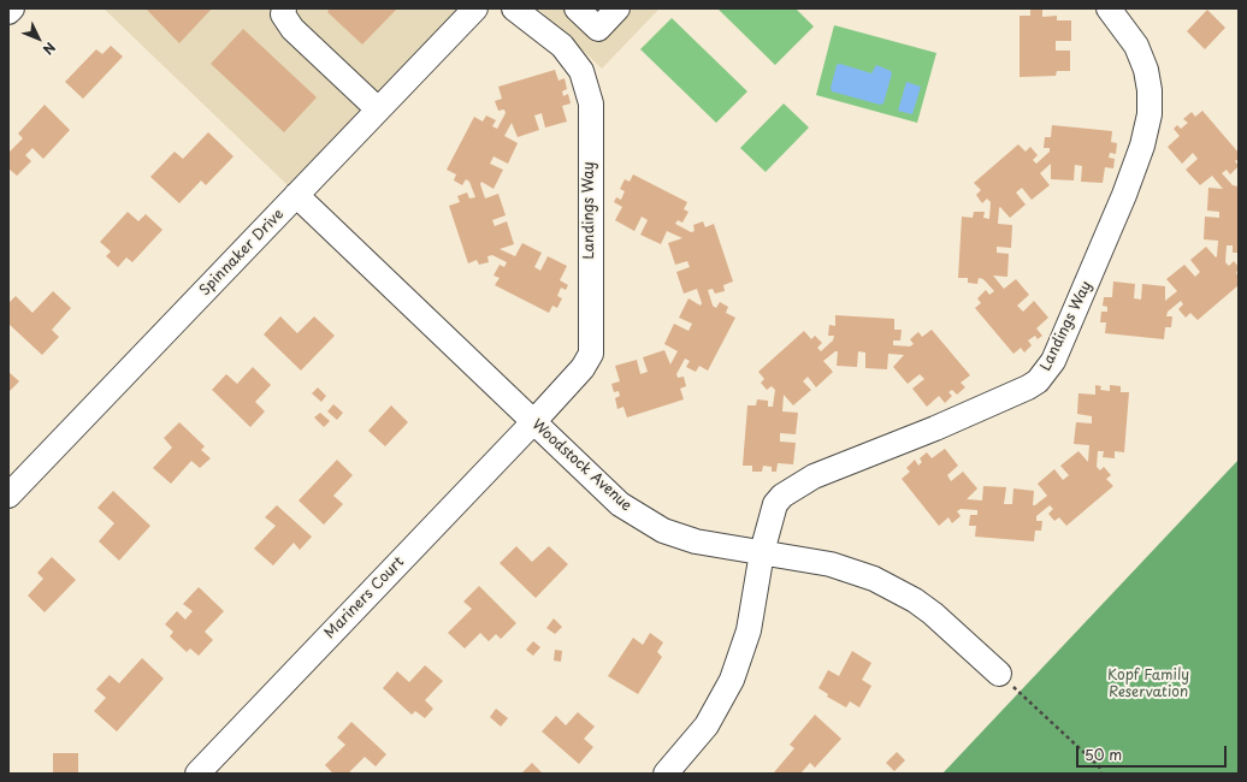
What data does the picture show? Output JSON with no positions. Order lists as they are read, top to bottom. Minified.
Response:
{"streets":{"street":["Landings Way","Spinnaker Drive","Woodstock Avenue","Mariners Court"]},"crossings":[["Landings Way","Woodstock Avenue"],["Landings Way","Mariners Court"],["Spinnaker Drive","Woodstock Avenue"],["Woodstock Avenue","Mariners Court"]],"parks":["Kopf Family Reservation"],"scale_bar":"50 m","north":"bottom right"}
